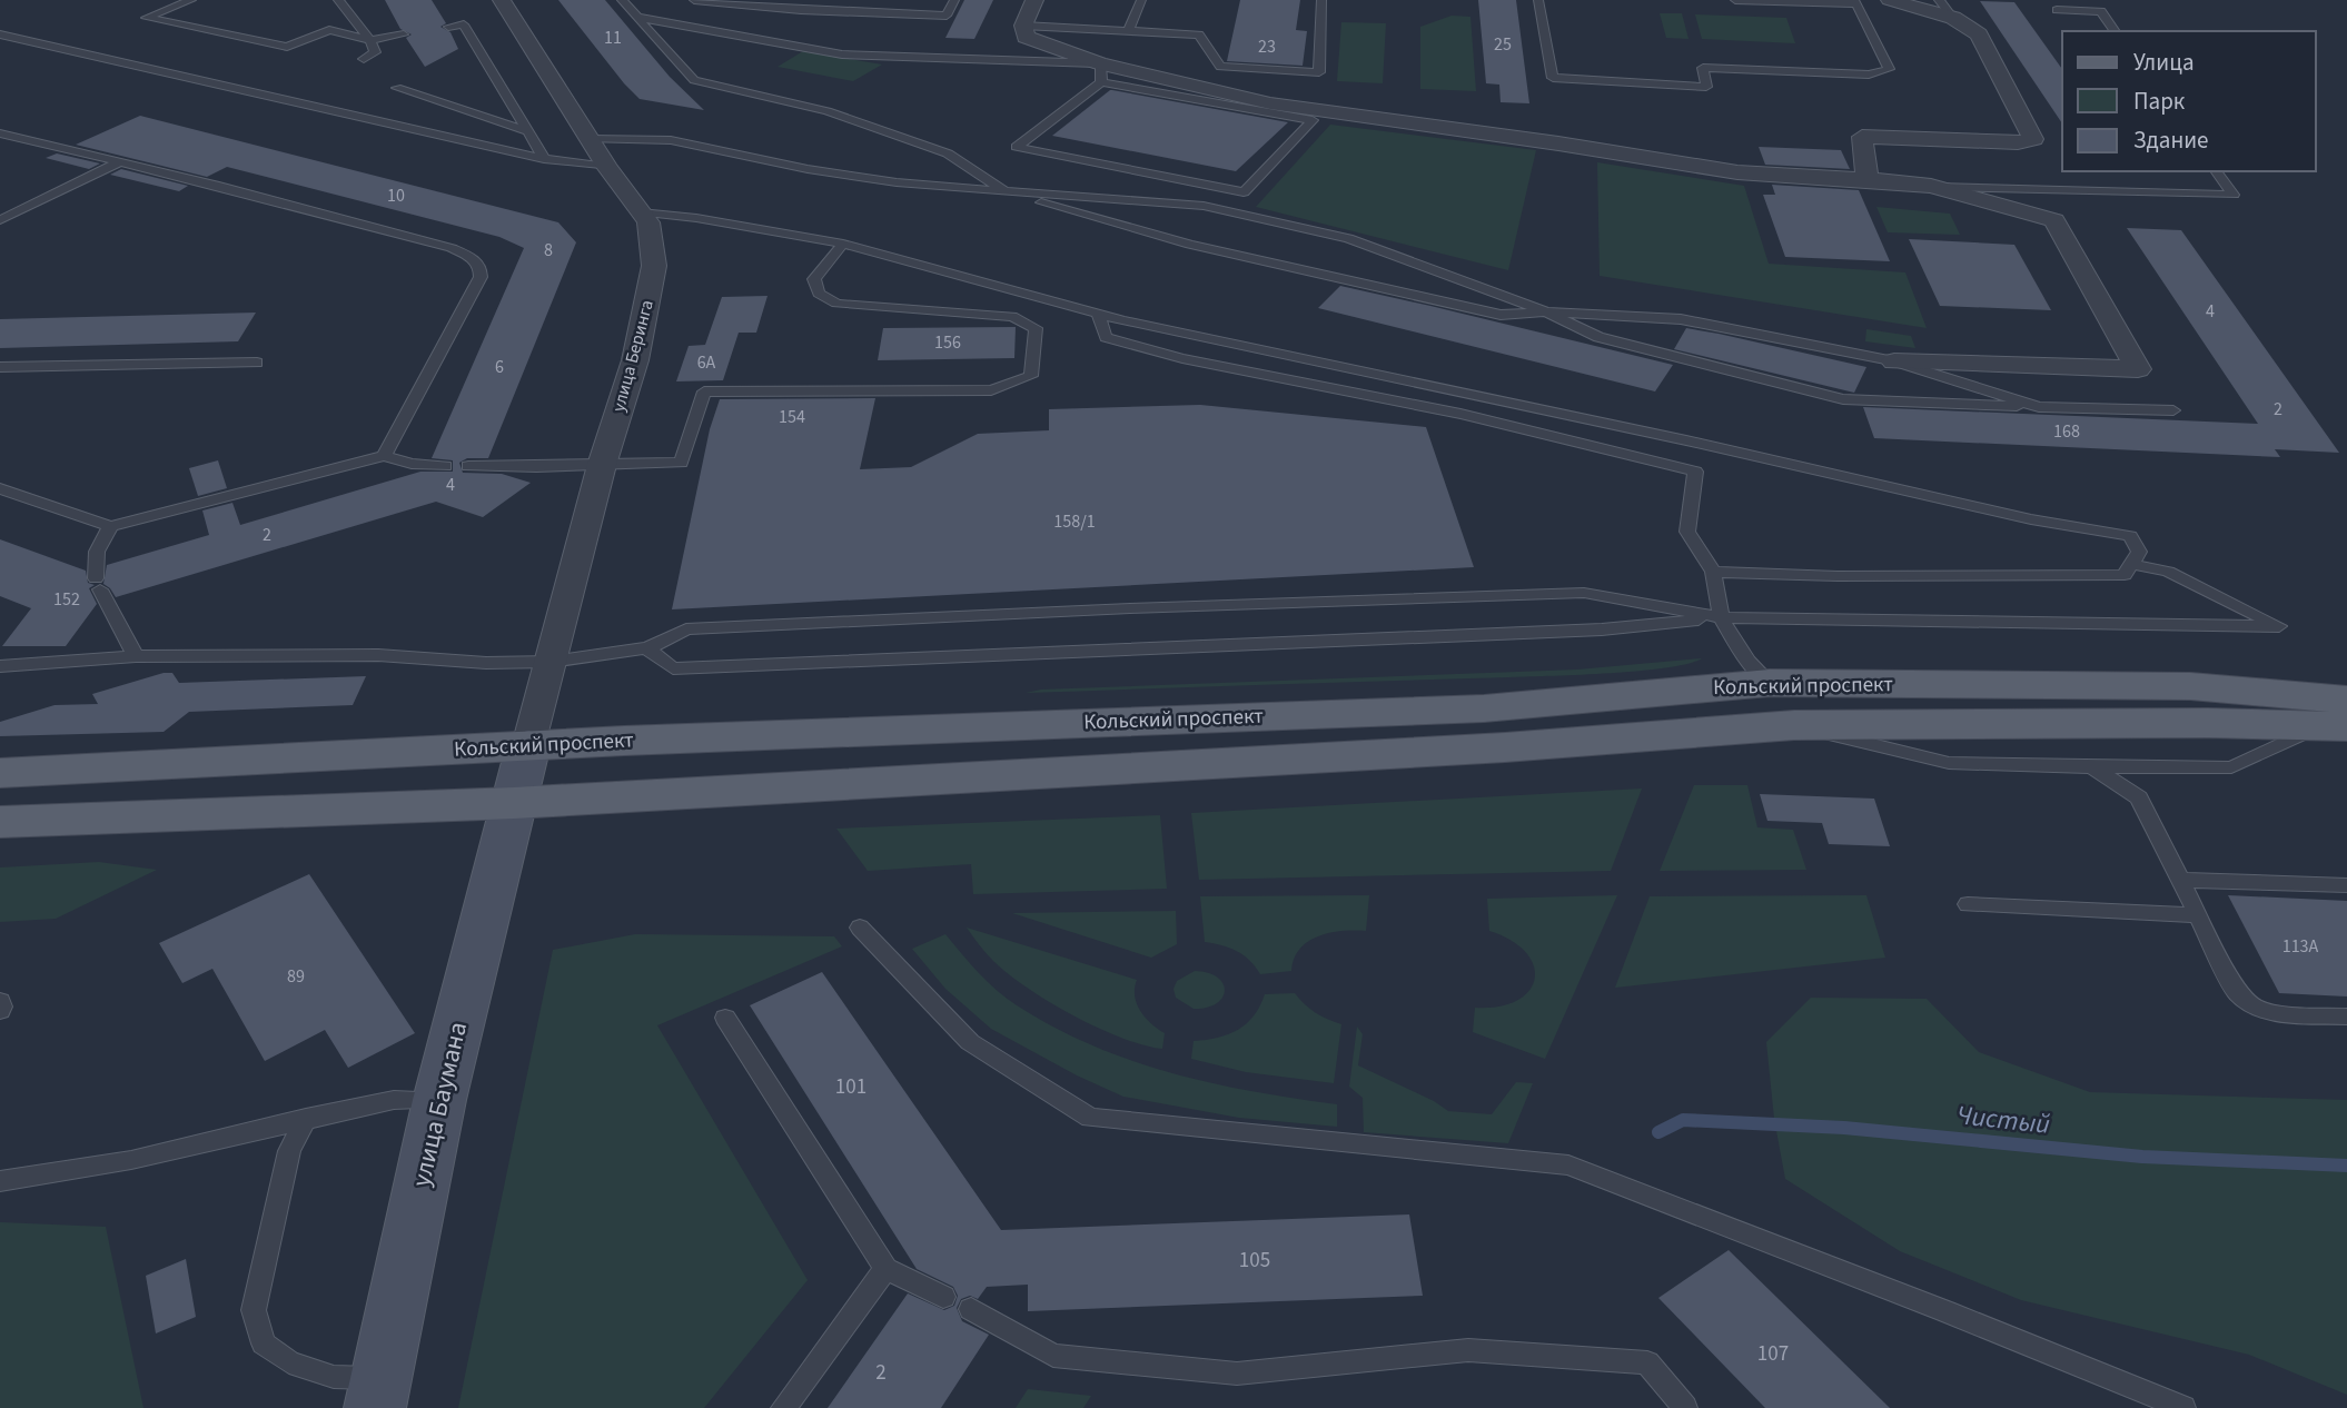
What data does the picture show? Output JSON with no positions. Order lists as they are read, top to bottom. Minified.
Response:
{"streets":{"main road":["Кольский проспект"],"street":["улица Беринга","улица Баумана"]},"crossings":[["улица Беринга","Кольский проспект"],["улица Беринга","улица Баумана"],["Кольский проспект","улица Баумана"]],"water":["Чистый"],"house_numbers":["11","25","23","10","8","4","156","6А","6","2","154","168","4","158/1","2","152","113А","89","101","105","107","2"],"legend":["Улица","Парк","Здание"]}
